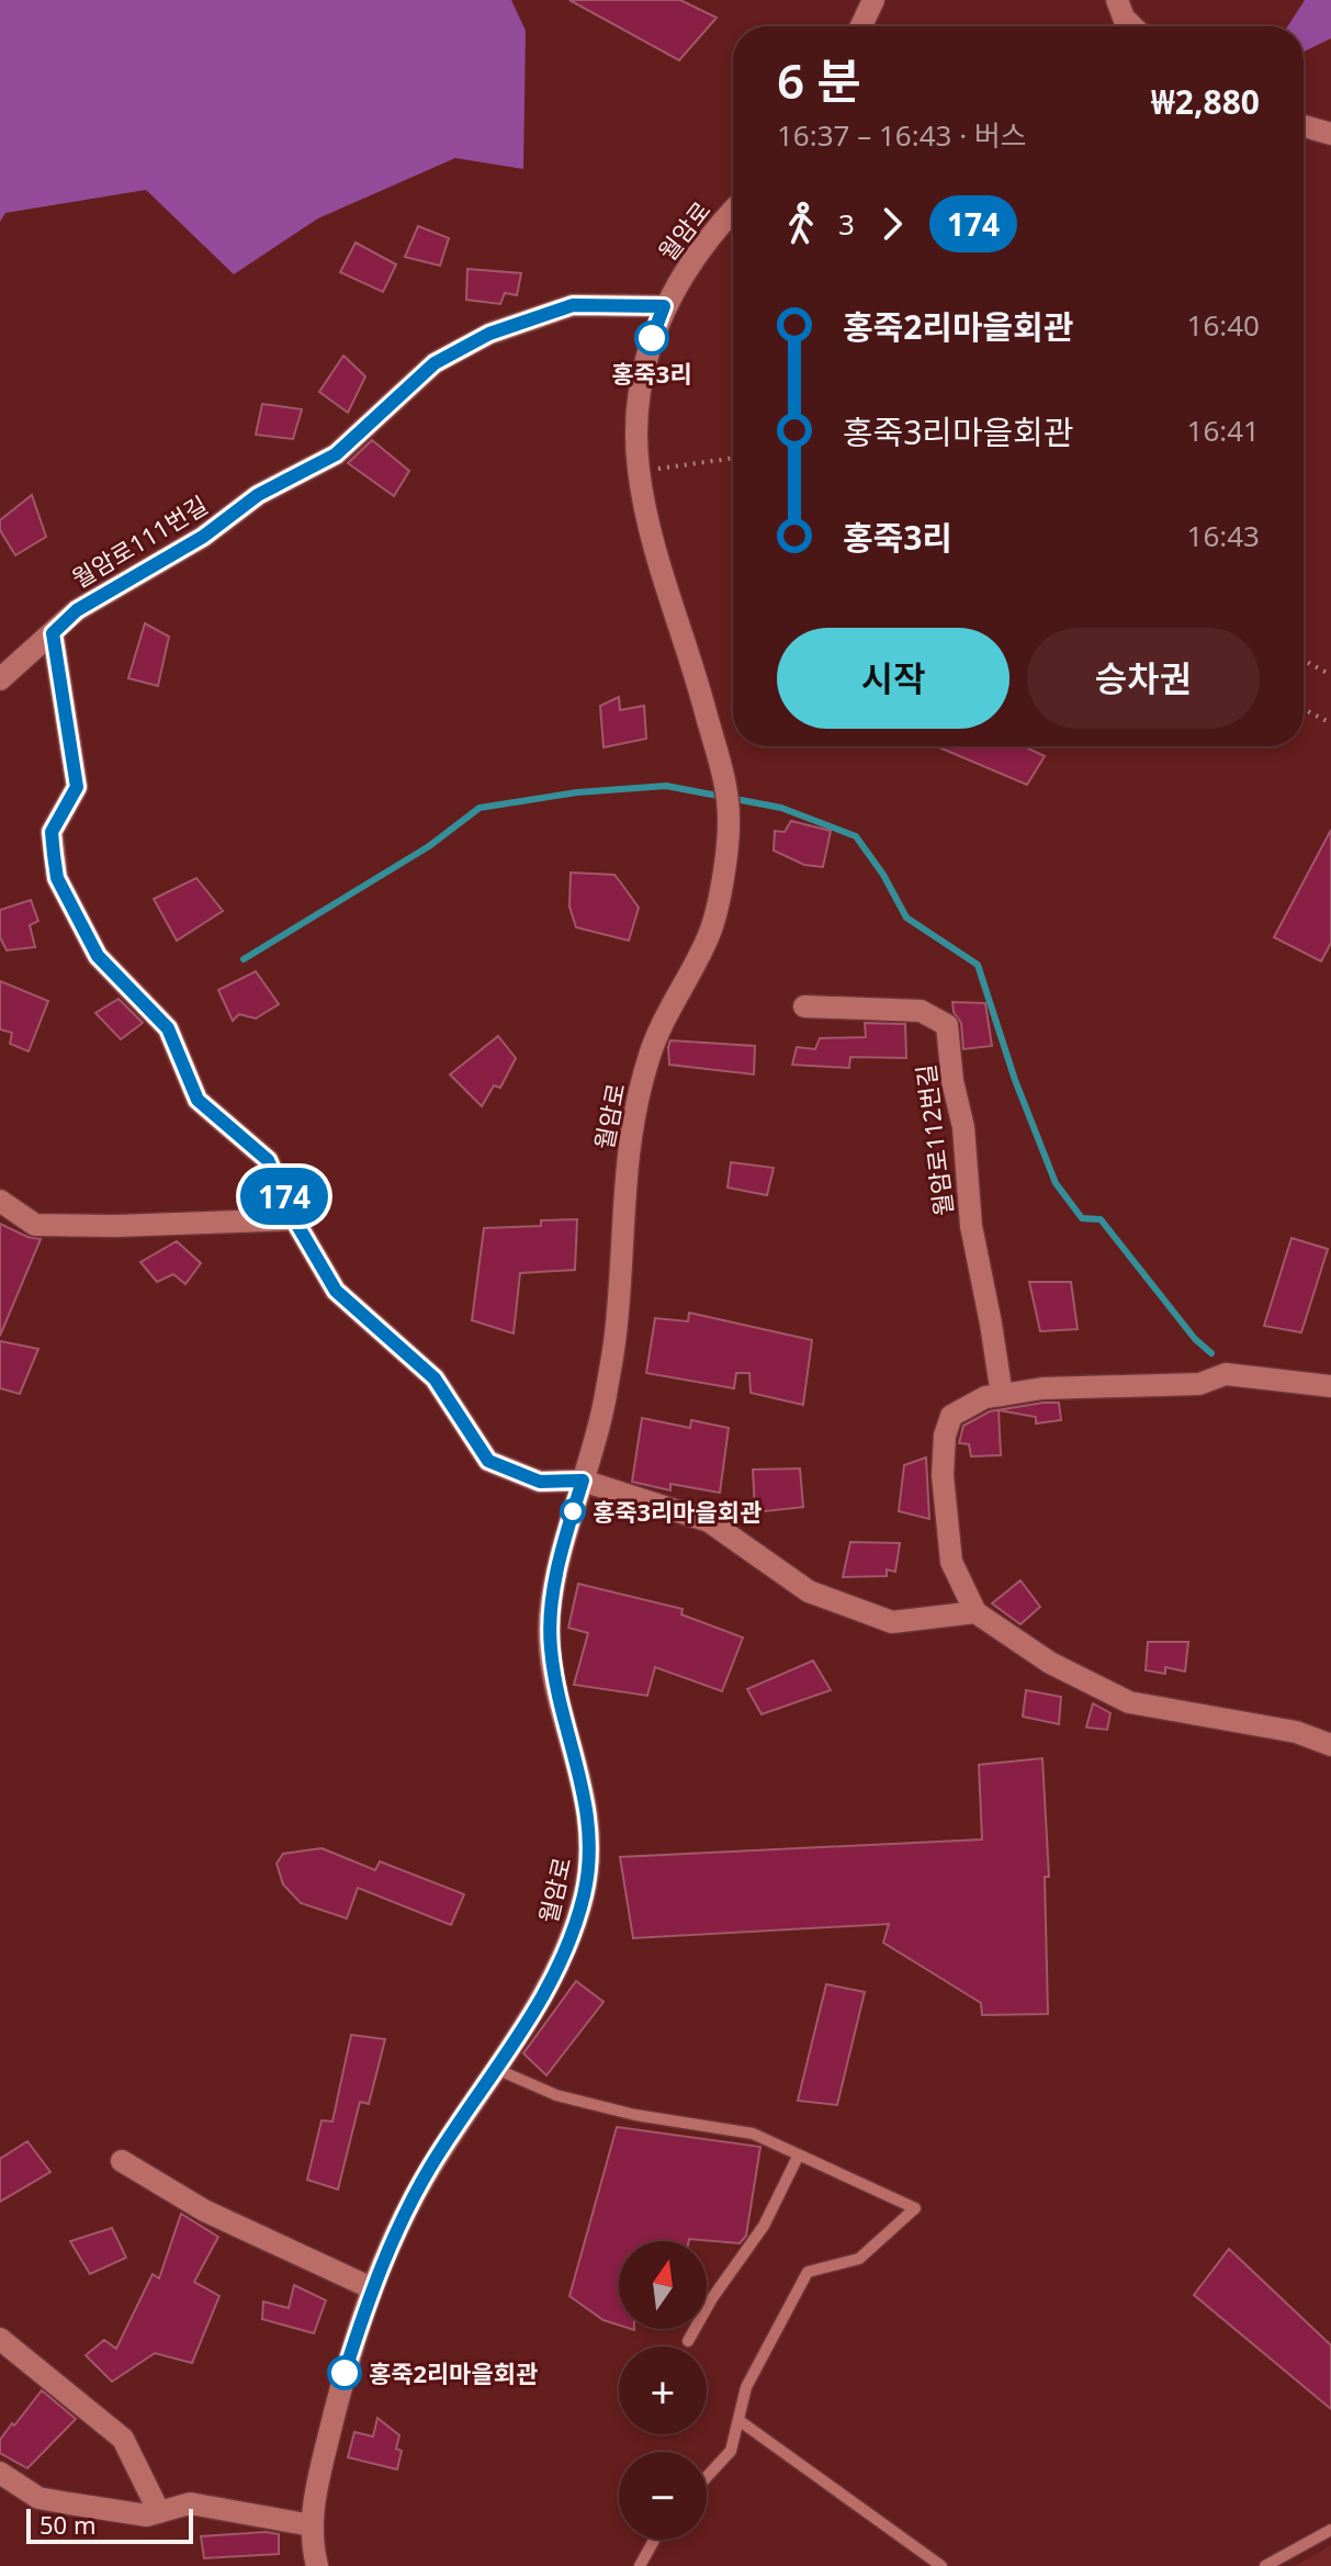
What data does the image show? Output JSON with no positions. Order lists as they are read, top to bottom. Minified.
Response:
{"streets":{"street":["월암로","월암로111번길","월암로112번길"]},"crossings":[["월암로","월암로111번길"]],"places":["홍죽3리","홍죽3리마을회관","홍죽2리마을회관"],"lines":["bus line 174"],"scale_bar":"50 m","north":"top","page":{"on_map":"174","heading":["6 분","16:37 – 16:43 · 버스","₩2,880"],"legs":["3","174"],"list":[{"name":"홍죽2리마을회관","value":"16:40"},{"name":"홍죽3리마을회관","value":"16:41"},{"name":"홍죽3리","value":"16:43"}],"buttons":["시작","승차권"],"map_buttons":["+","−"],"scale":"50 m"}}
